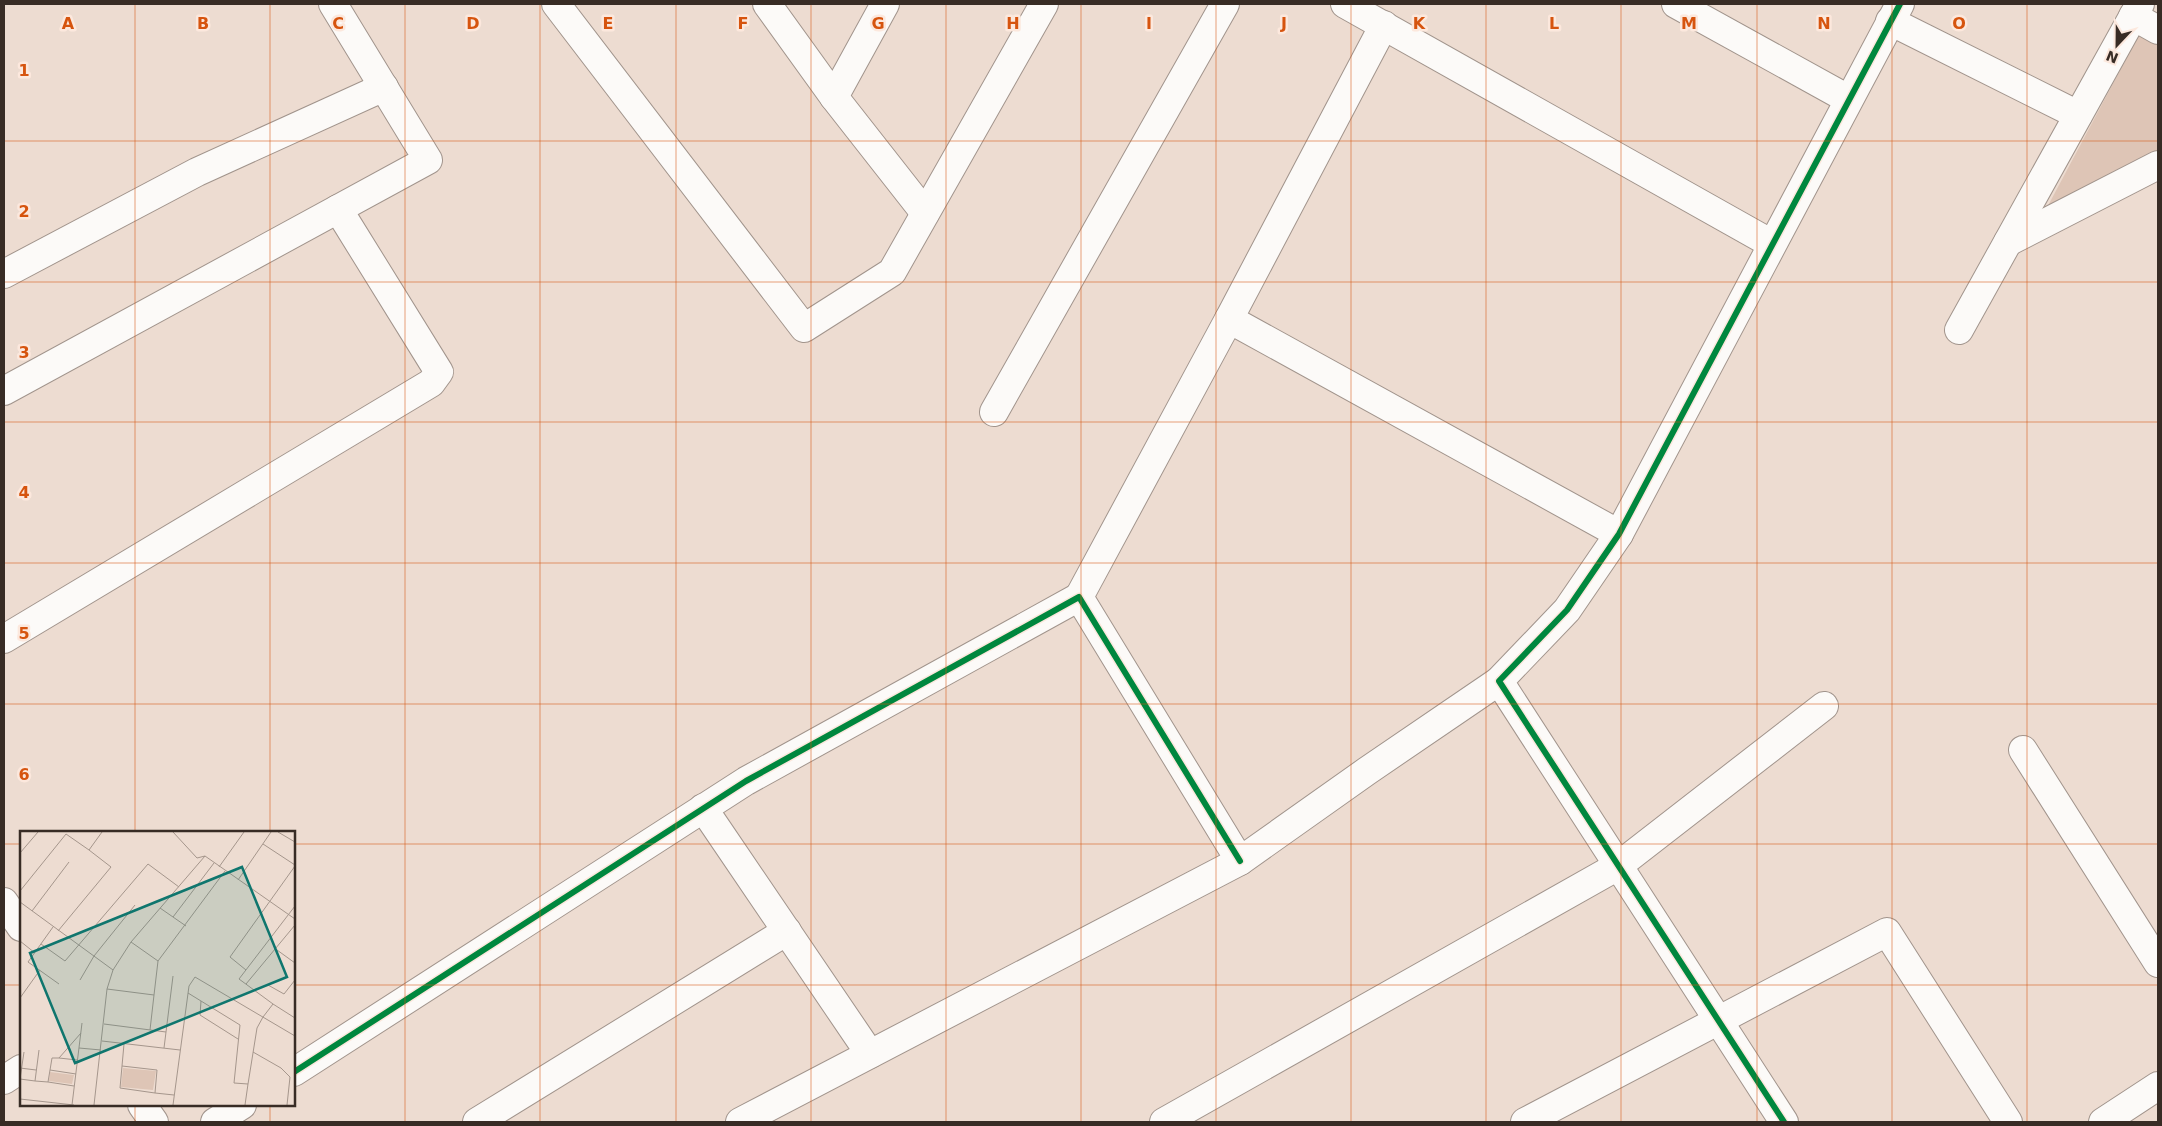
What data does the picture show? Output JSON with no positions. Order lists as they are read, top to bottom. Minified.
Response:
{"north":"bottom","grid":{"columns":["A","B","C","D","E","F","G","H","I","J","K","L","M","N","O"],"rows":["1","2","3","4","5","6"]}}
